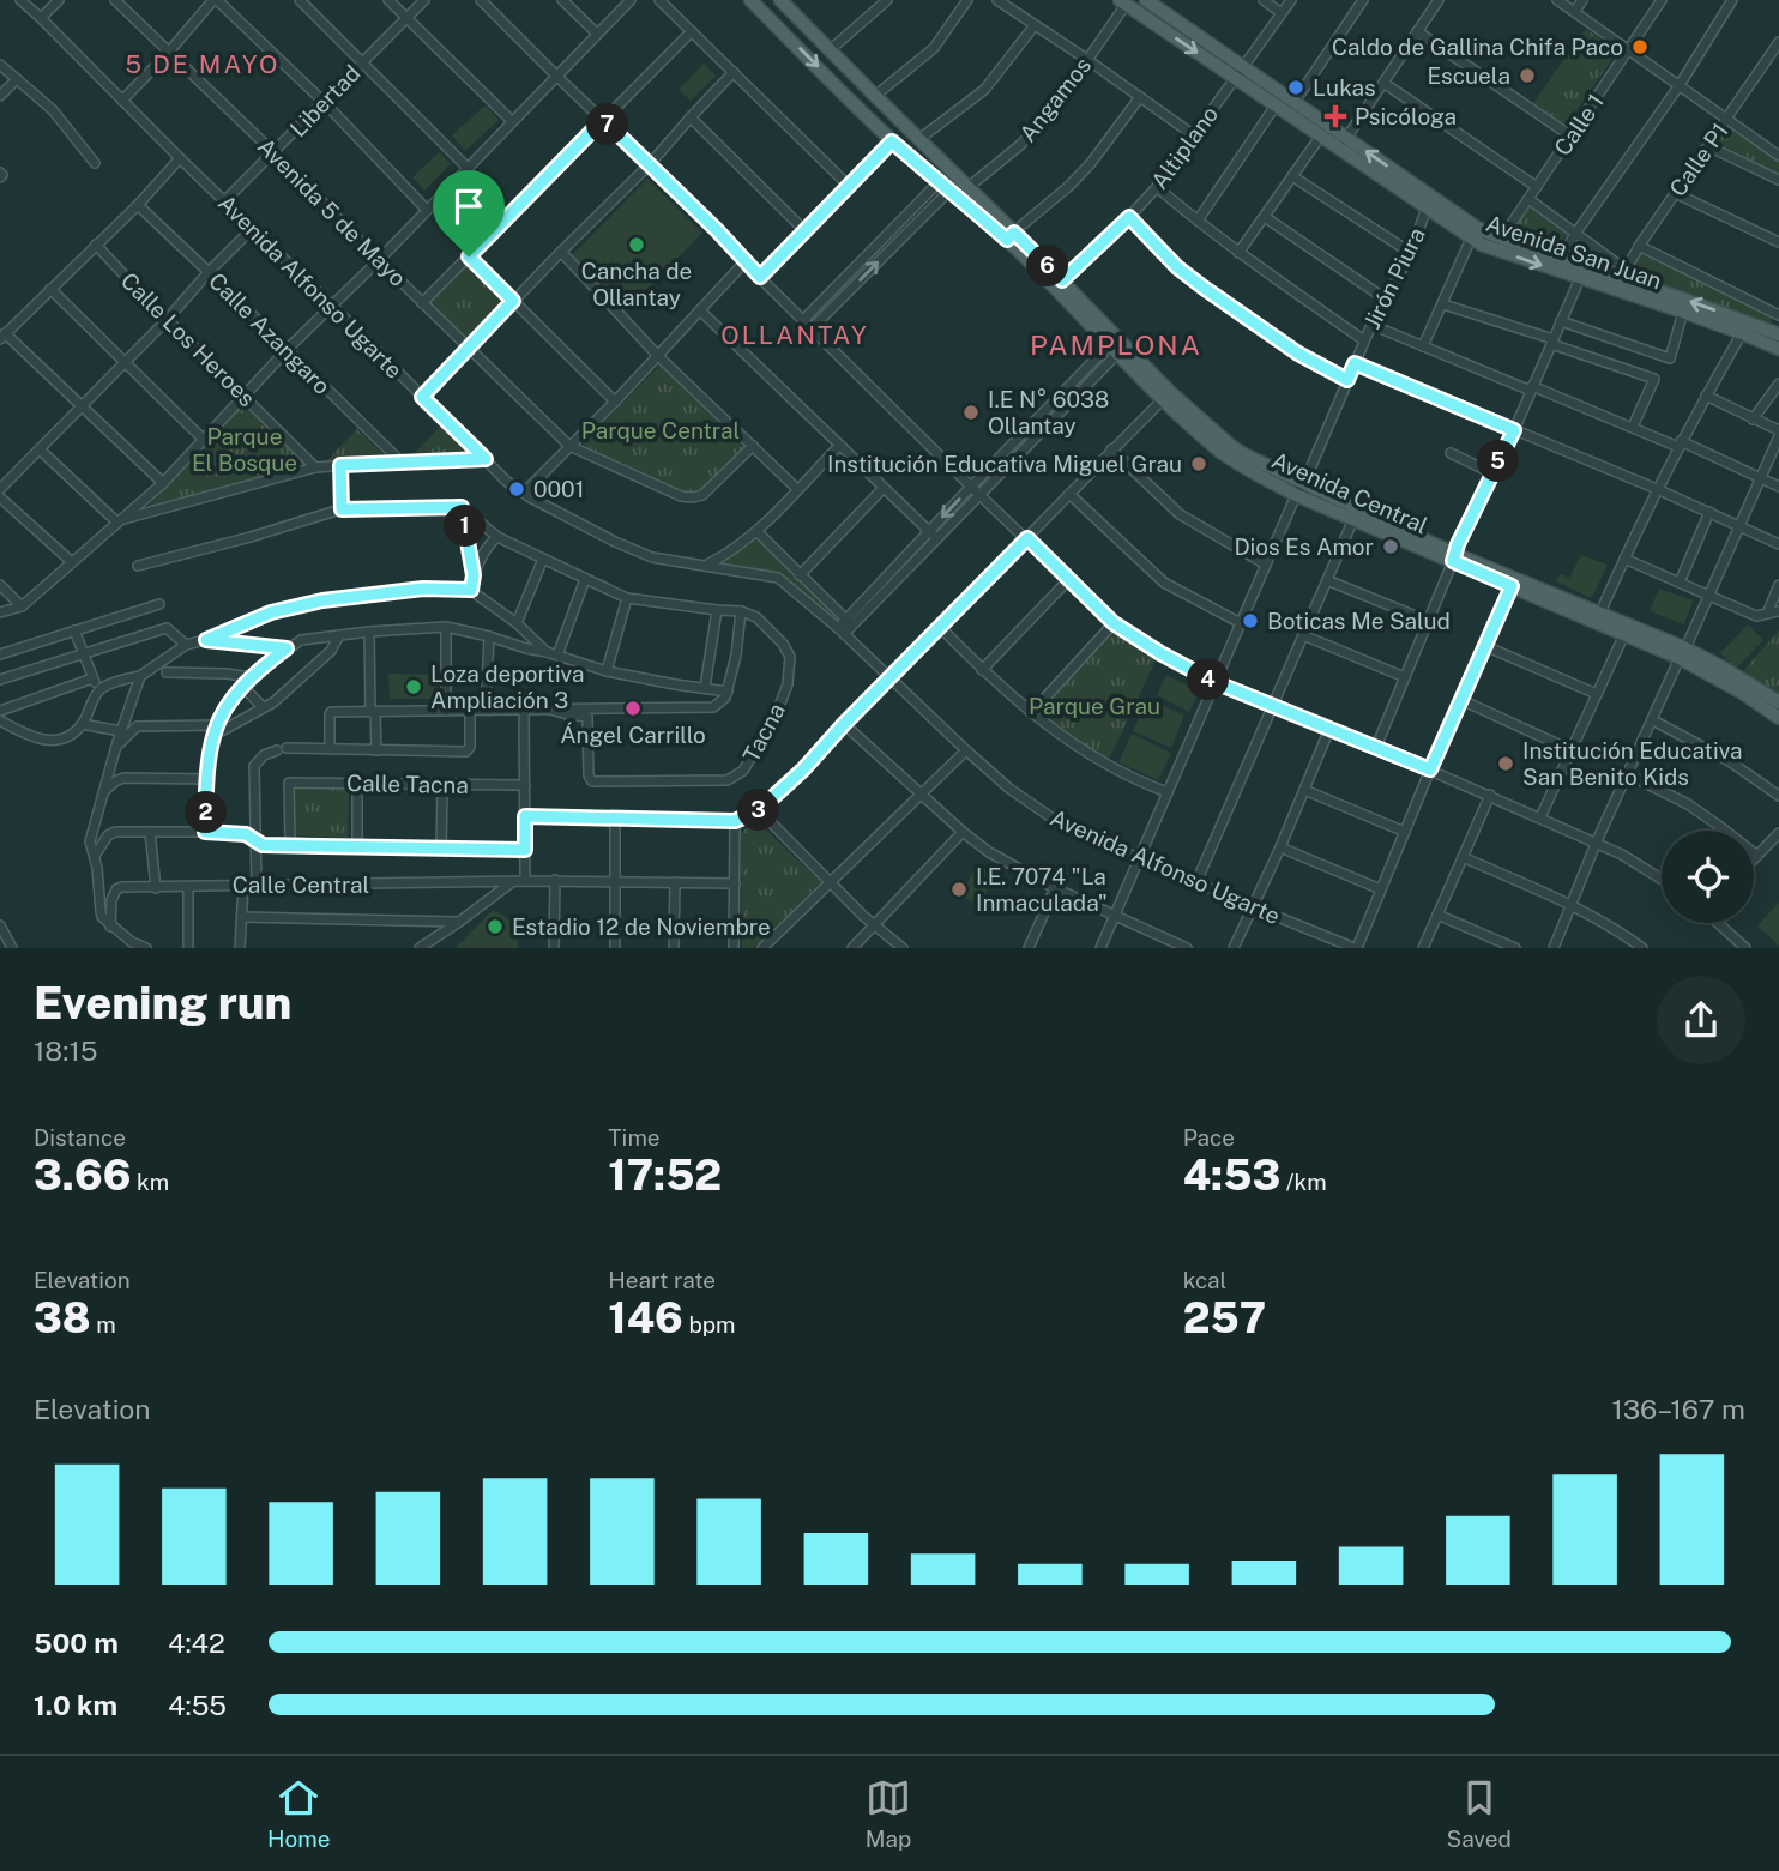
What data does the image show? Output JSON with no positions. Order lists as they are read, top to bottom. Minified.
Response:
{"streets":{"main road":["Avenida San Juan","Avenida Central"],"street":["Angamos","Libertad","Calle 1","Altiplano","Calle P1","Avenida 5 de Mayo","Jirón Piura","Avenida Alfonso Ugarte","Calle Azangaro","Calle Los Heroes","Tacna","Calle Tacna","Calle Central"]},"crossings":[["Angamos","Avenida San Juan"],["Angamos","Avenida Central"],["Libertad","Avenida 5 de Mayo"],["Libertad","Avenida Alfonso Ugarte"],["Calle 1","Avenida San Juan"],["Altiplano","Avenida San Juan"],["Altiplano","Avenida Central"],["Calle P1","Avenida San Juan"],["Avenida San Juan","Jirón Piura"],["Jirón Piura","Avenida Alfonso Ugarte"],["Jirón Piura","Avenida Central"]],"districts":["5 DE MAYO","OLLANTAY","PAMPLONA"],"parks":["Parque Central","Parque El Bosque","Parque Grau"],"places":{"other":["Caldo de Gallina Chifa Paco","Escuela","Lukas","Cancha de Ollantay","I.E N° 6038 Ollantay","Institución Educativa Miguel Grau","0001","Dios Es Amor","Boticas Me Salud","Loza deportiva Ampliación 3","Ángel Carrillo","Institución Educativa San Benito Kids","I.E. 7074 \"La Inmaculada\"","Estadio 12 de Noviembre"],"health":["Psicóloga"]},"page":{"pins":["7","6","5","1","4","3","2"],"heading":["Evening run","18:15"],"stats":[["Distance","3.66 km"],["Time","17:52"],["Pace","4:53 /km"],["Elevation","38 m"],["Heart rate","146 bpm"],["kcal","257"]],"chart":["Elevation","136–167 m"],"list":[{"name":"500 m","note":"4:42"},{"name":"1.0 km","note":"4:55"}],"tabs":["Home","Map","Saved"]}}
